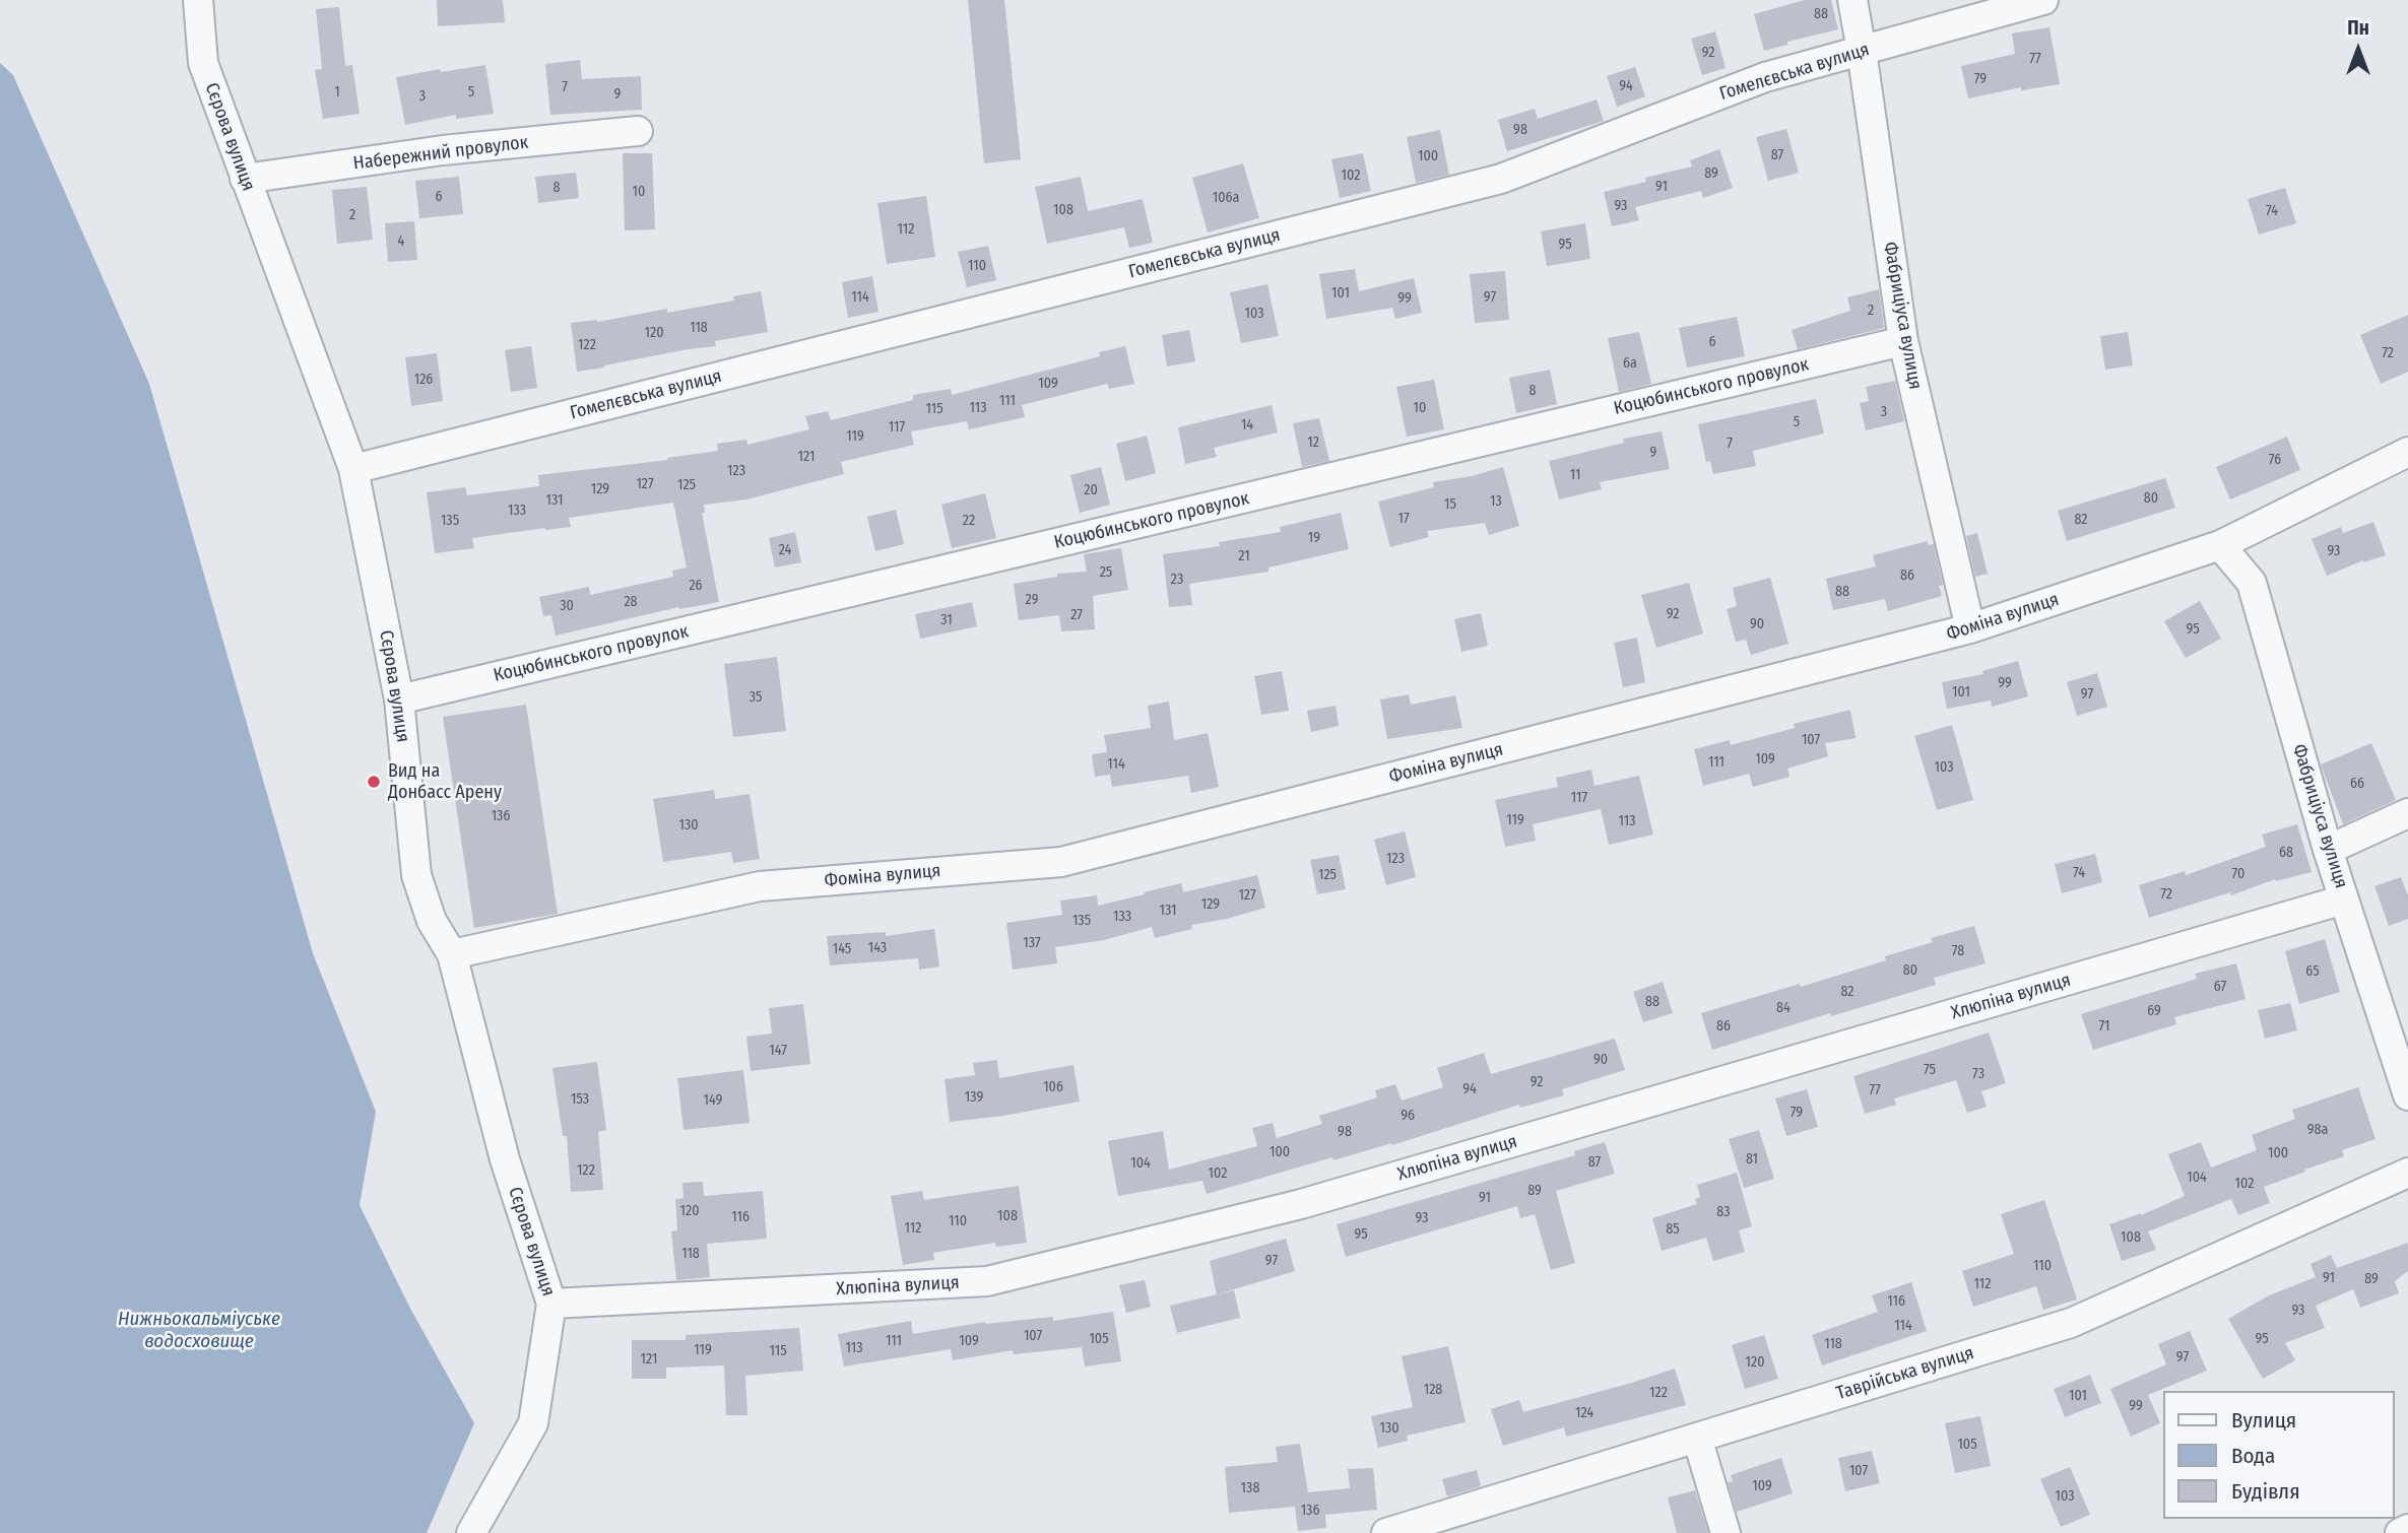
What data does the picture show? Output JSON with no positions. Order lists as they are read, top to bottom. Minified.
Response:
{"streets":{"street":["Гомелєвська вулиця","Сєрова вулиця","Набережний провулок","Фабриціуса вулиця","Коцюбинського провулок","Фоміна вулиця","Хлюпіна вулиця","Таврійська вулиця"]},"crossings":[["Гомелєвська вулиця","Сєрова вулиця"],["Гомелєвська вулиця","Фабриціуса вулиця"],["Сєрова вулиця","Набережний провулок"],["Сєрова вулиця","Коцюбинського провулок"],["Сєрова вулиця","Фоміна вулиця"],["Сєрова вулиця","Хлюпіна вулиця"],["Фабриціуса вулиця","Коцюбинського провулок"],["Фабриціуса вулиця","Фоміна вулиця"],["Фабриціуса вулиця","Хлюпіна вулиця"]],"water":["Нижньокальміуське водосховище"],"places":["Вид на Донбасс Арену"],"house_numbers":["88","92","77","79","94","7","1","5","9","3","98","87","100","89","102","91","8","10","6","106а","93","108","74","2","112","4","95","110","101","114","97","99","2","103","118","120","6","122","72","6а","126","109","8","111","113","10","115","3","5","14","117","119","12","7","9","121","76","123","11","127","125","129","20","80","131","13","15","133","17","82","135","22","19","24","93","21","25","86","23","26","88","29","28","30","92","27","31","90","95","99","101","97","35","107","109","111","114","103","66","117","136","119","113","130","68","123","74","70","125","72","127","129","131","133","135","137","143","145","78","80","65","67","82","88","84","69","86","71","147","90","75","73","92","106","94","77","139","153","149","79","96","98а","98","100","100","81","87","104","122","102","104","102","89","91","120","83","108","116","93","110","112","85","95","108","118","97","110","91","89","112","116","93","114","107","105","95","111","109","118","113","119","115","97","121","120","128","122","101","99","124","130","105","107","109","138","103","136"],"legend":["Вулиця","Вода","Будівля"],"north":"top"}
